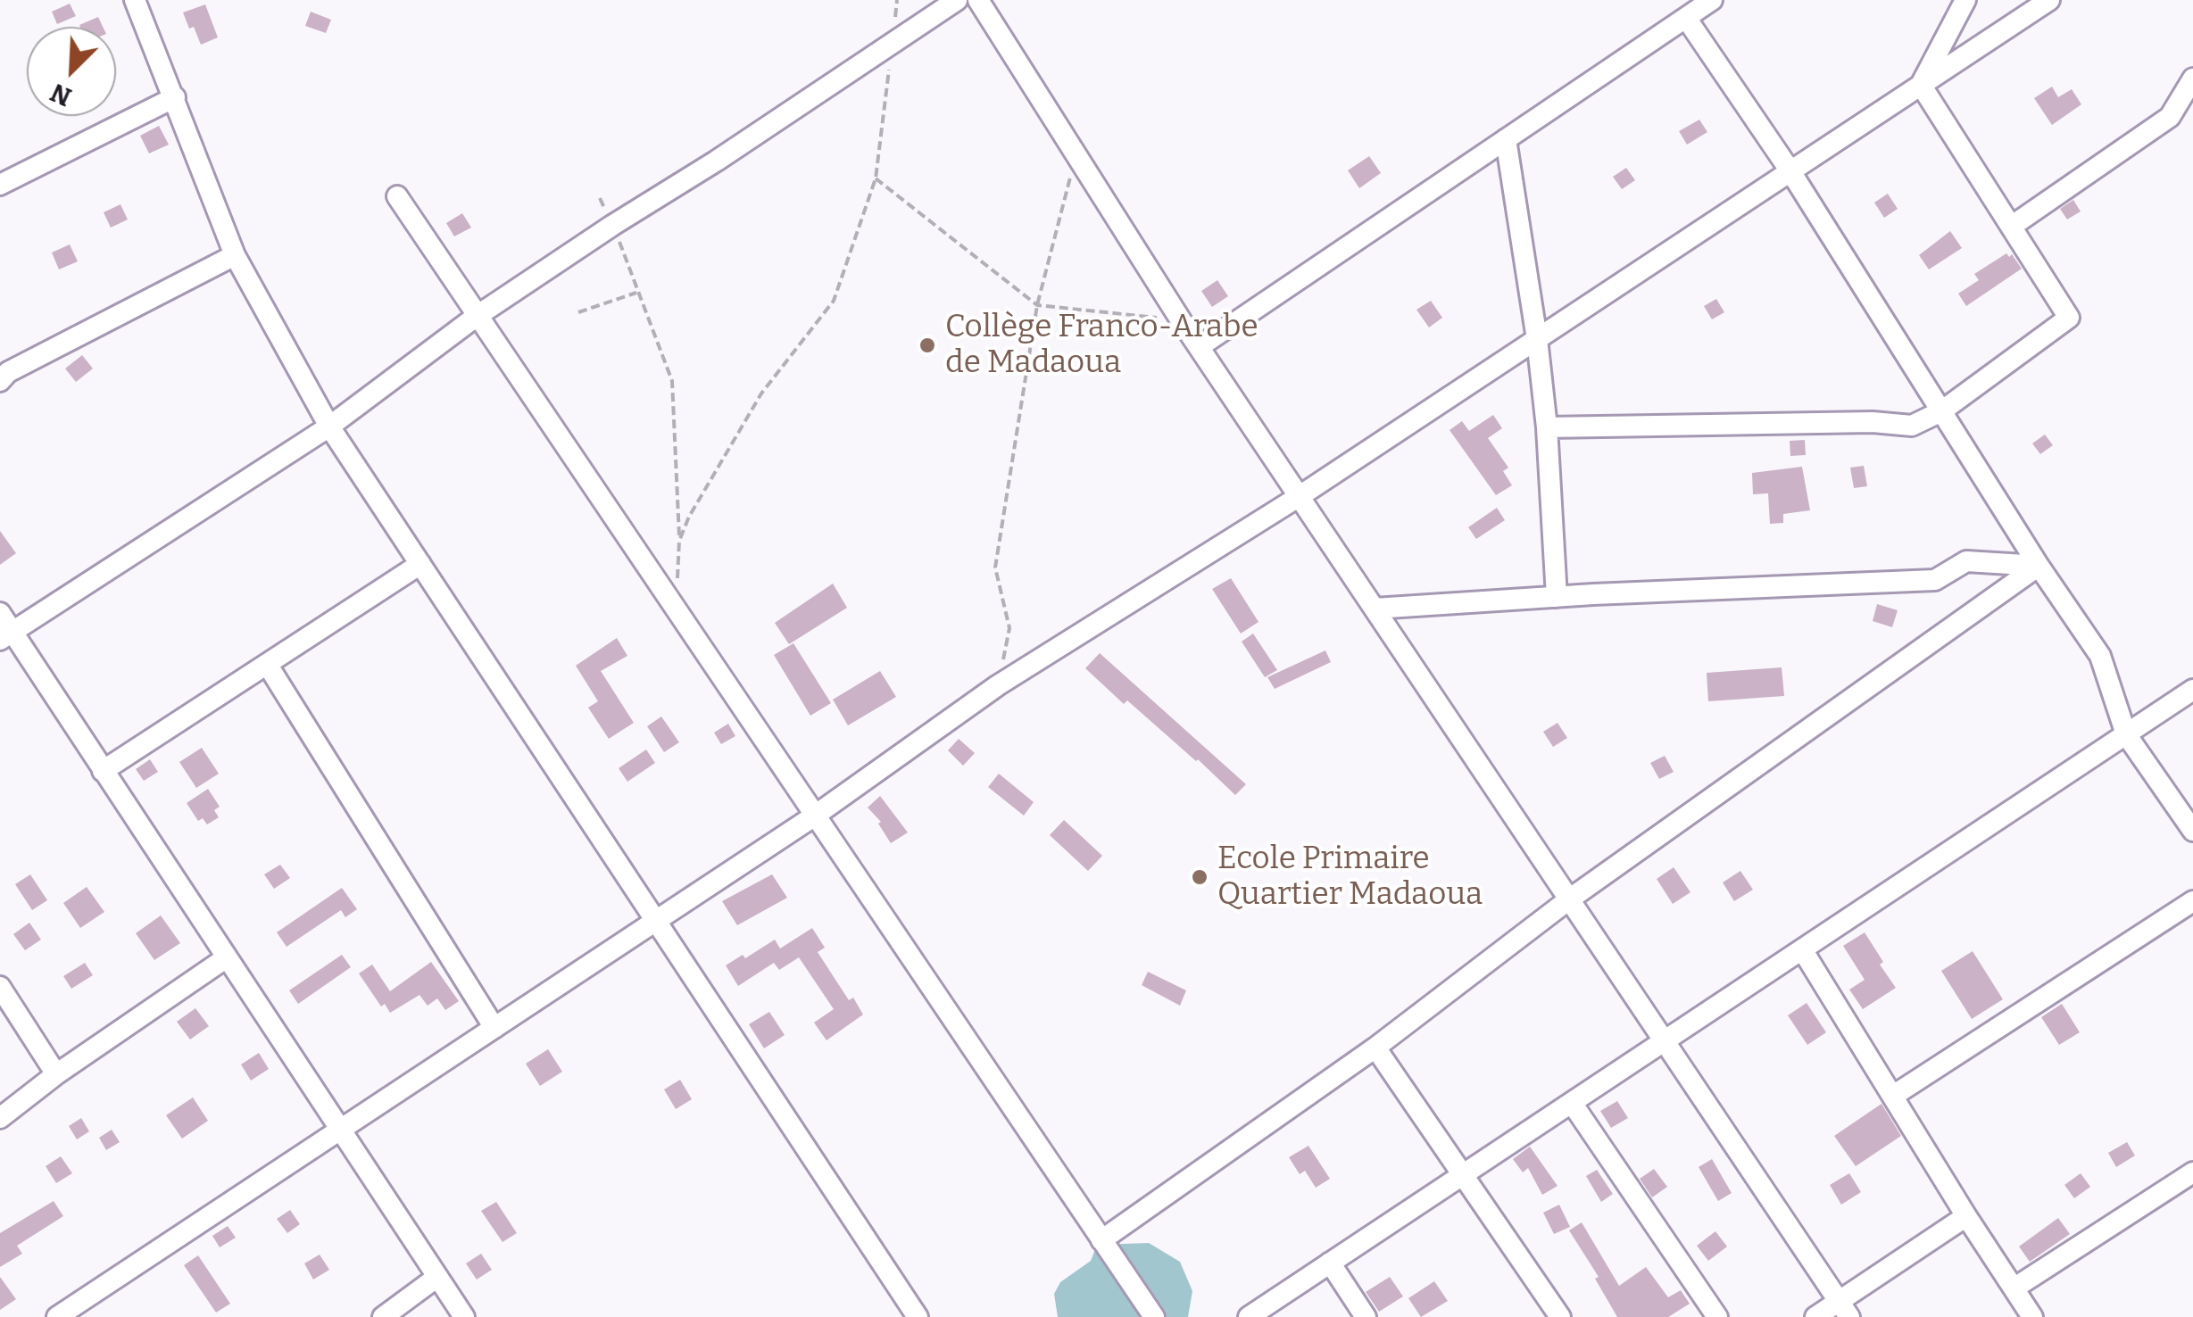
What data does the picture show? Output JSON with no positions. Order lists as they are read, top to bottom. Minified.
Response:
{"places":["Collège Franco-Arabe de Madaoua","Ecole Primaire Quartier Madaoua"],"north":"bottom left"}
